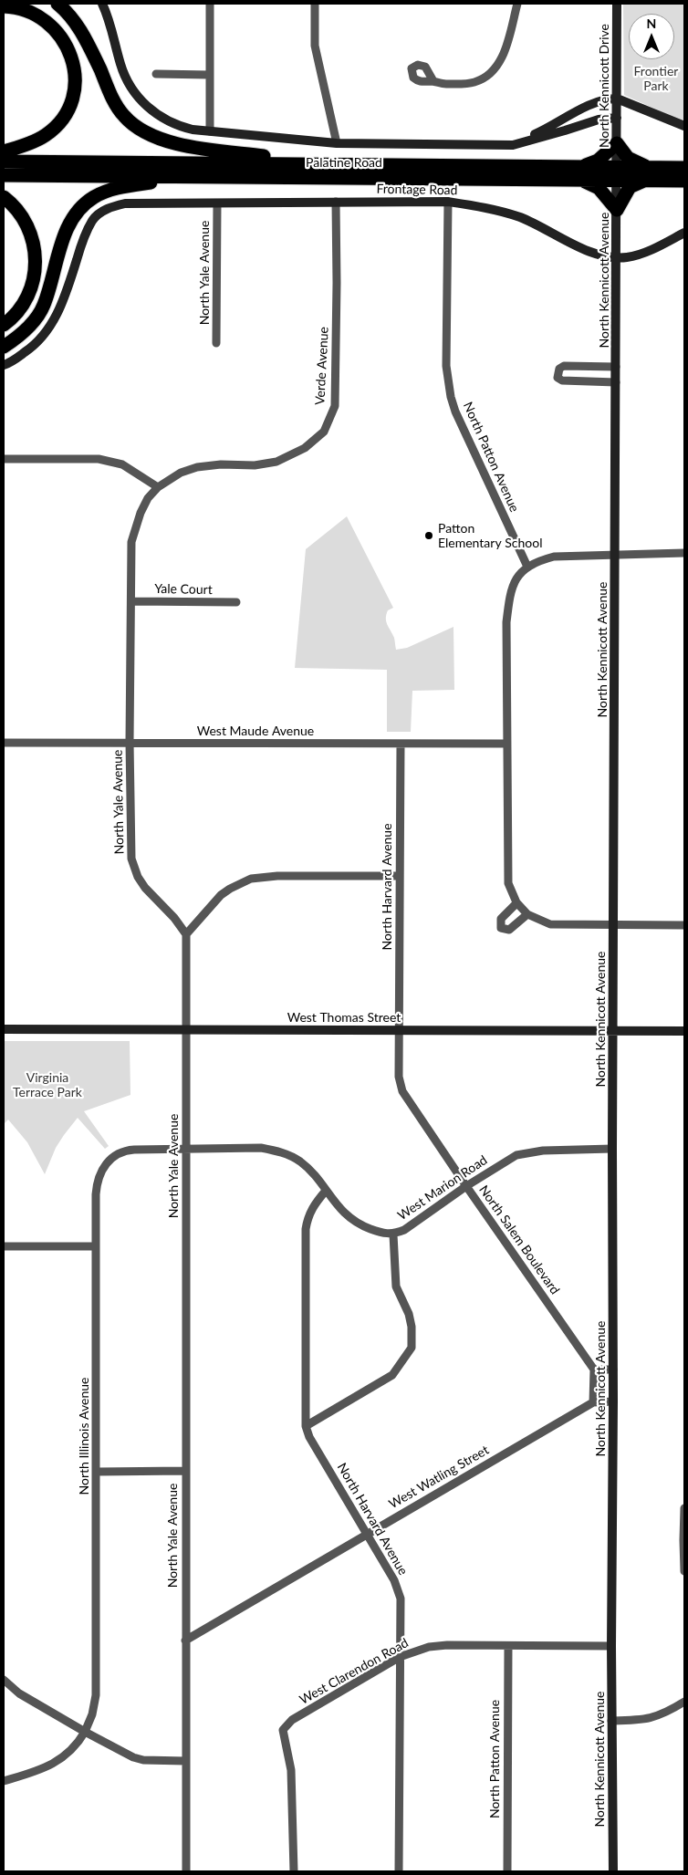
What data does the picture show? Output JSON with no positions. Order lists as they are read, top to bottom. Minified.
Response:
{"streets":{"highway":["Palatine Road"],"street":["North Kennicott Drive","Frontage Road","North Yale Avenue","North Kennicott Avenue","Verde Avenue","North Patton Avenue","Yale Court","West Maude Avenue","North Harvard Avenue","West Thomas Street","West Marion Road","North Salem Boulevard","North Illinois Avenue","West Watling Street","West Clarendon Road"]},"crossings":[["North Kennicott Drive","Palatine Road"],["North Kennicott Drive","North Kennicott Avenue"],["Palatine Road","North Kennicott Avenue"],["Frontage Road","North Yale Avenue"],["Frontage Road","North Kennicott Avenue"],["Frontage Road","Verde Avenue"],["Frontage Road","North Patton Avenue"],["North Yale Avenue","Verde Avenue"],["North Yale Avenue","Yale Court"],["North Yale Avenue","West Maude Avenue"],["North Yale Avenue","West Thomas Street"],["North Yale Avenue","West Marion Road"],["North Yale Avenue","West Watling Street"],["North Kennicott Avenue","West Thomas Street"],["North Kennicott Avenue","West Marion Road"],["North Kennicott Avenue","West Watling Street"],["North Kennicott Avenue","West Clarendon Road"],["North Patton Avenue","West Clarendon Road"],["West Maude Avenue","North Harvard Avenue"],["North Harvard Avenue","West Thomas Street"],["North Harvard Avenue","West Marion Road"],["North Harvard Avenue","North Salem Boulevard"],["North Harvard Avenue","West Watling Street"],["North Harvard Avenue","West Clarendon Road"],["West Thomas Street","North Salem Boulevard"],["West Marion Road","North Salem Boulevard"],["West Marion Road","North Illinois Avenue"]],"parks":["Frontier Park","Virginia Terrace Park"],"places":["Patton Elementary School"],"north":"top"}
